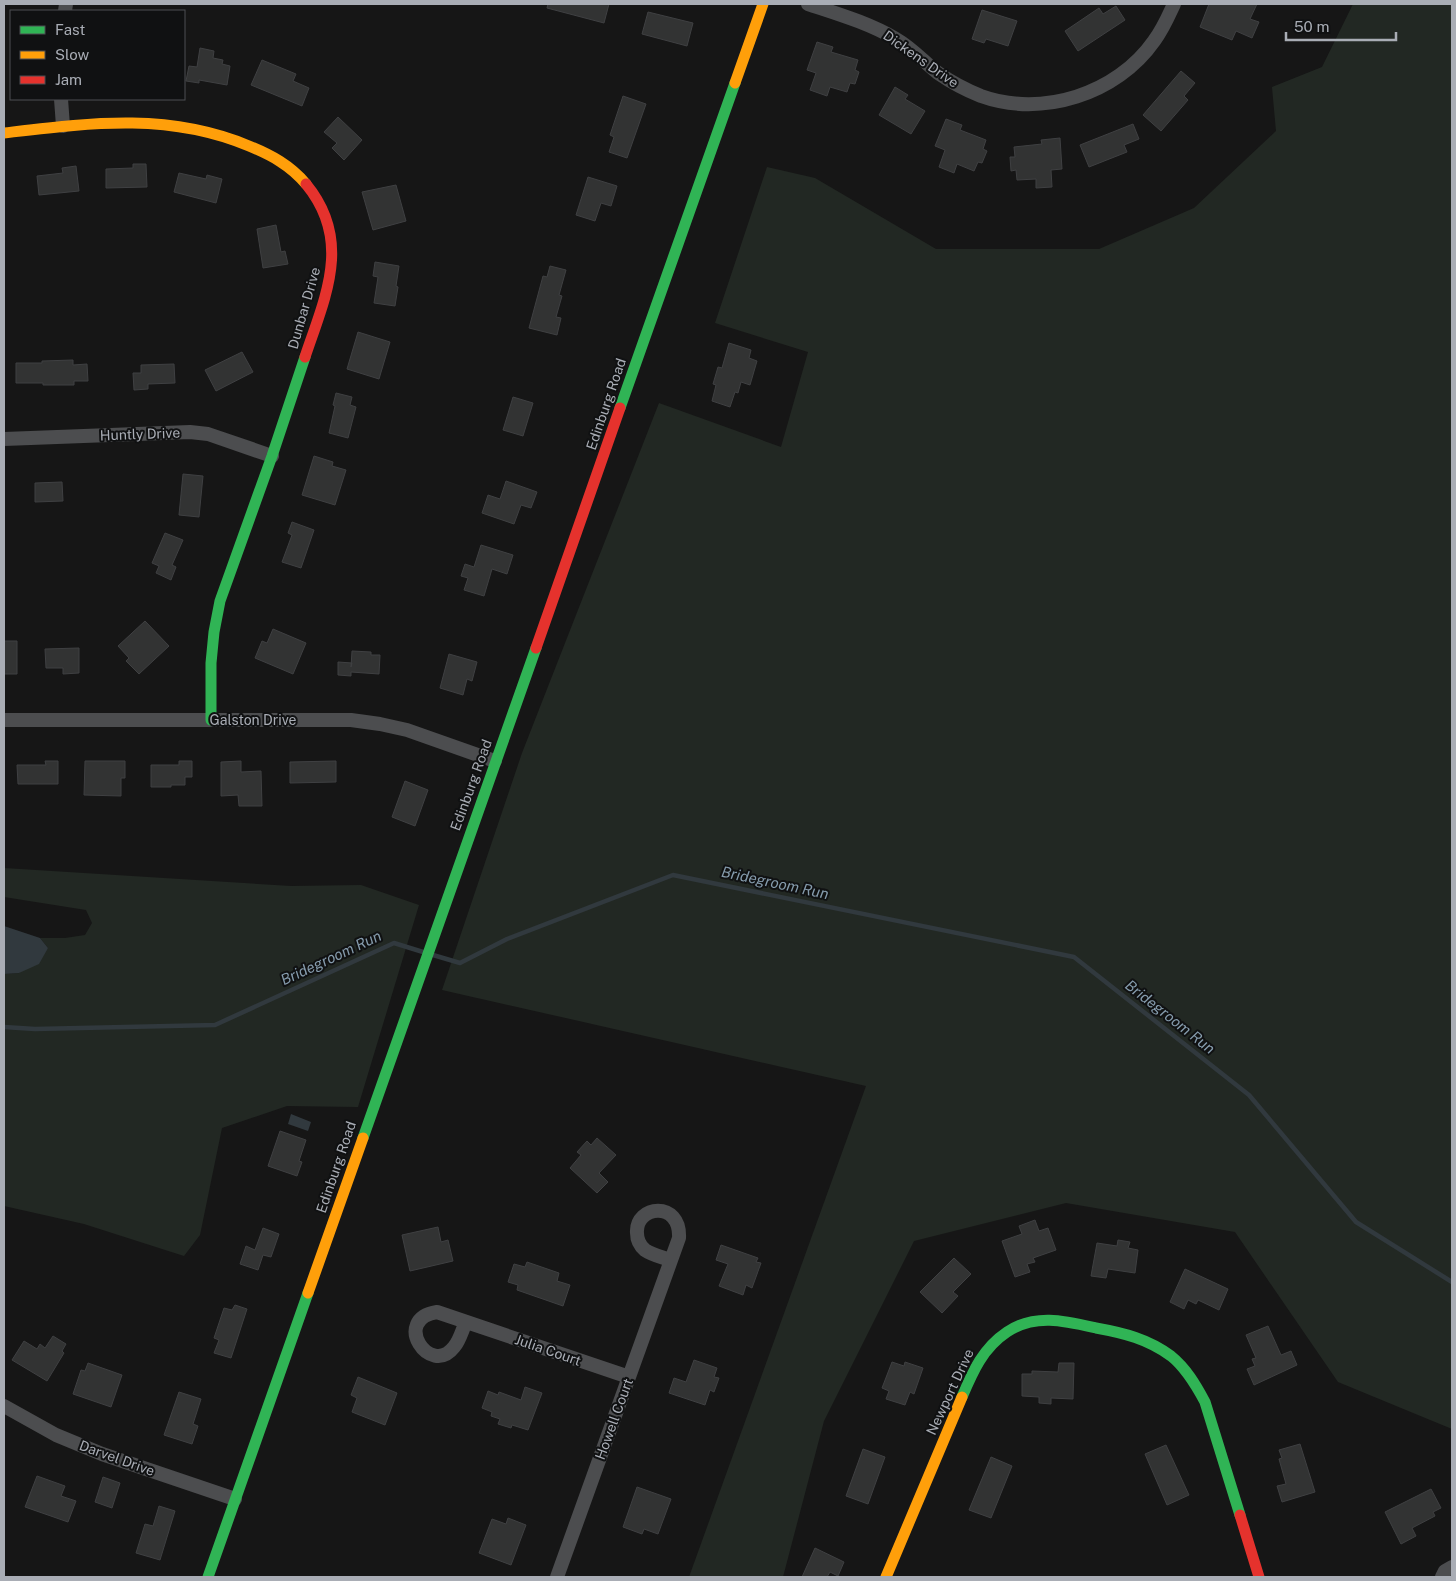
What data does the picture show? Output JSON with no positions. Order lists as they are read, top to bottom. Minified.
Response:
{"streets":{"main road":["Dunbar Drive","Edinburg Road","Newport Drive"],"street":["Dickens Drive","Huntly Drive","Galston Drive","Julia Court","Howell Court","Darvel Drive"]},"crossings":[["Dunbar Drive","Huntly Drive"],["Dunbar Drive","Galston Drive"],["Edinburg Road","Galston Drive"],["Edinburg Road","Darvel Drive"],["Julia Court","Howell Court"]],"water":["Bridegroom Run"],"legend":["Fast","Slow","Jam"],"scale_bar":"50 m"}
